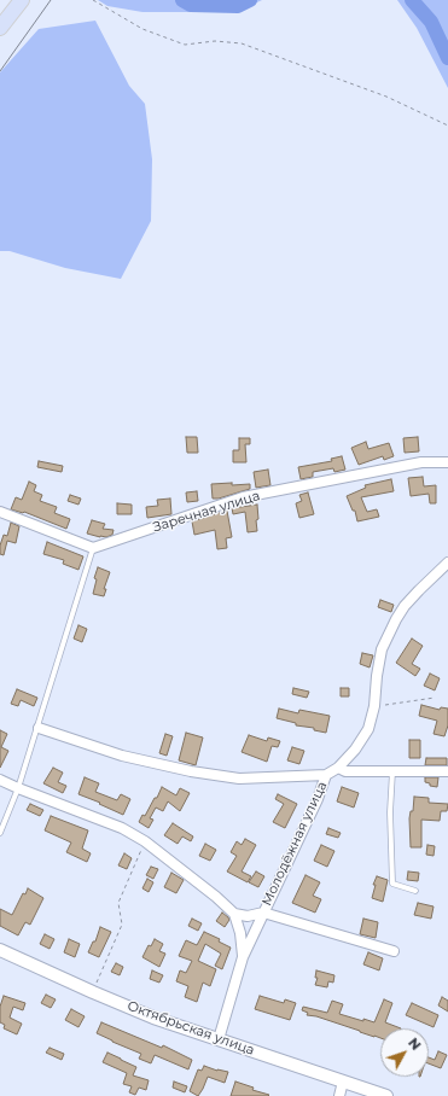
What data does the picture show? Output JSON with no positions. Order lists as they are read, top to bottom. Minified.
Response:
{"streets":{"street":["Заречная улица","Молодёжная улица","Октябрьская улица"]},"crossings":[["Молодёжная улица","Октябрьская улица"]],"north":"top right"}
